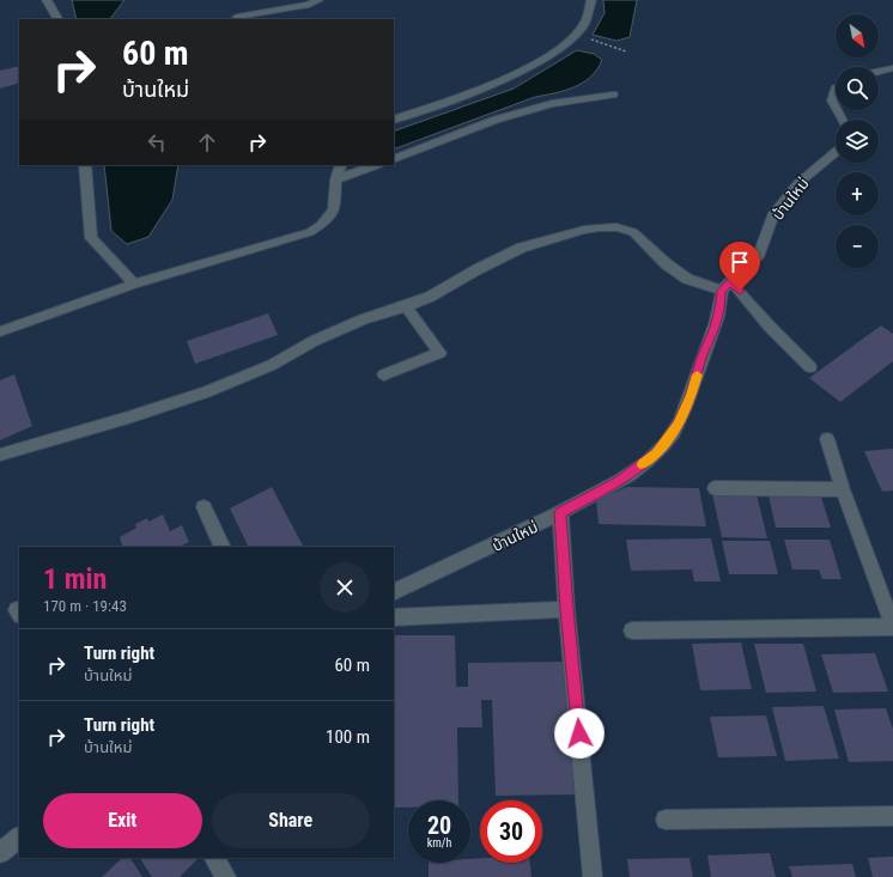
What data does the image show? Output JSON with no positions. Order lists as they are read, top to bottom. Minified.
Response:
{"streets":{"street":["บ้านใหม่"]},"north":"bottom right","page":{"map_buttons":["+","−"],"turn":["60 m","บ้านใหม่"],"heading":["1 min","170 m · 19:43"],"list":[{"name":"Turn right","note":"บ้านใหม่","value":"60 m"},{"name":"Turn right","note":"บ้านใหม่","value":"100 m"}],"buttons":["Exit","Share"],"speed":"20 km/h","limit":"30"}}
